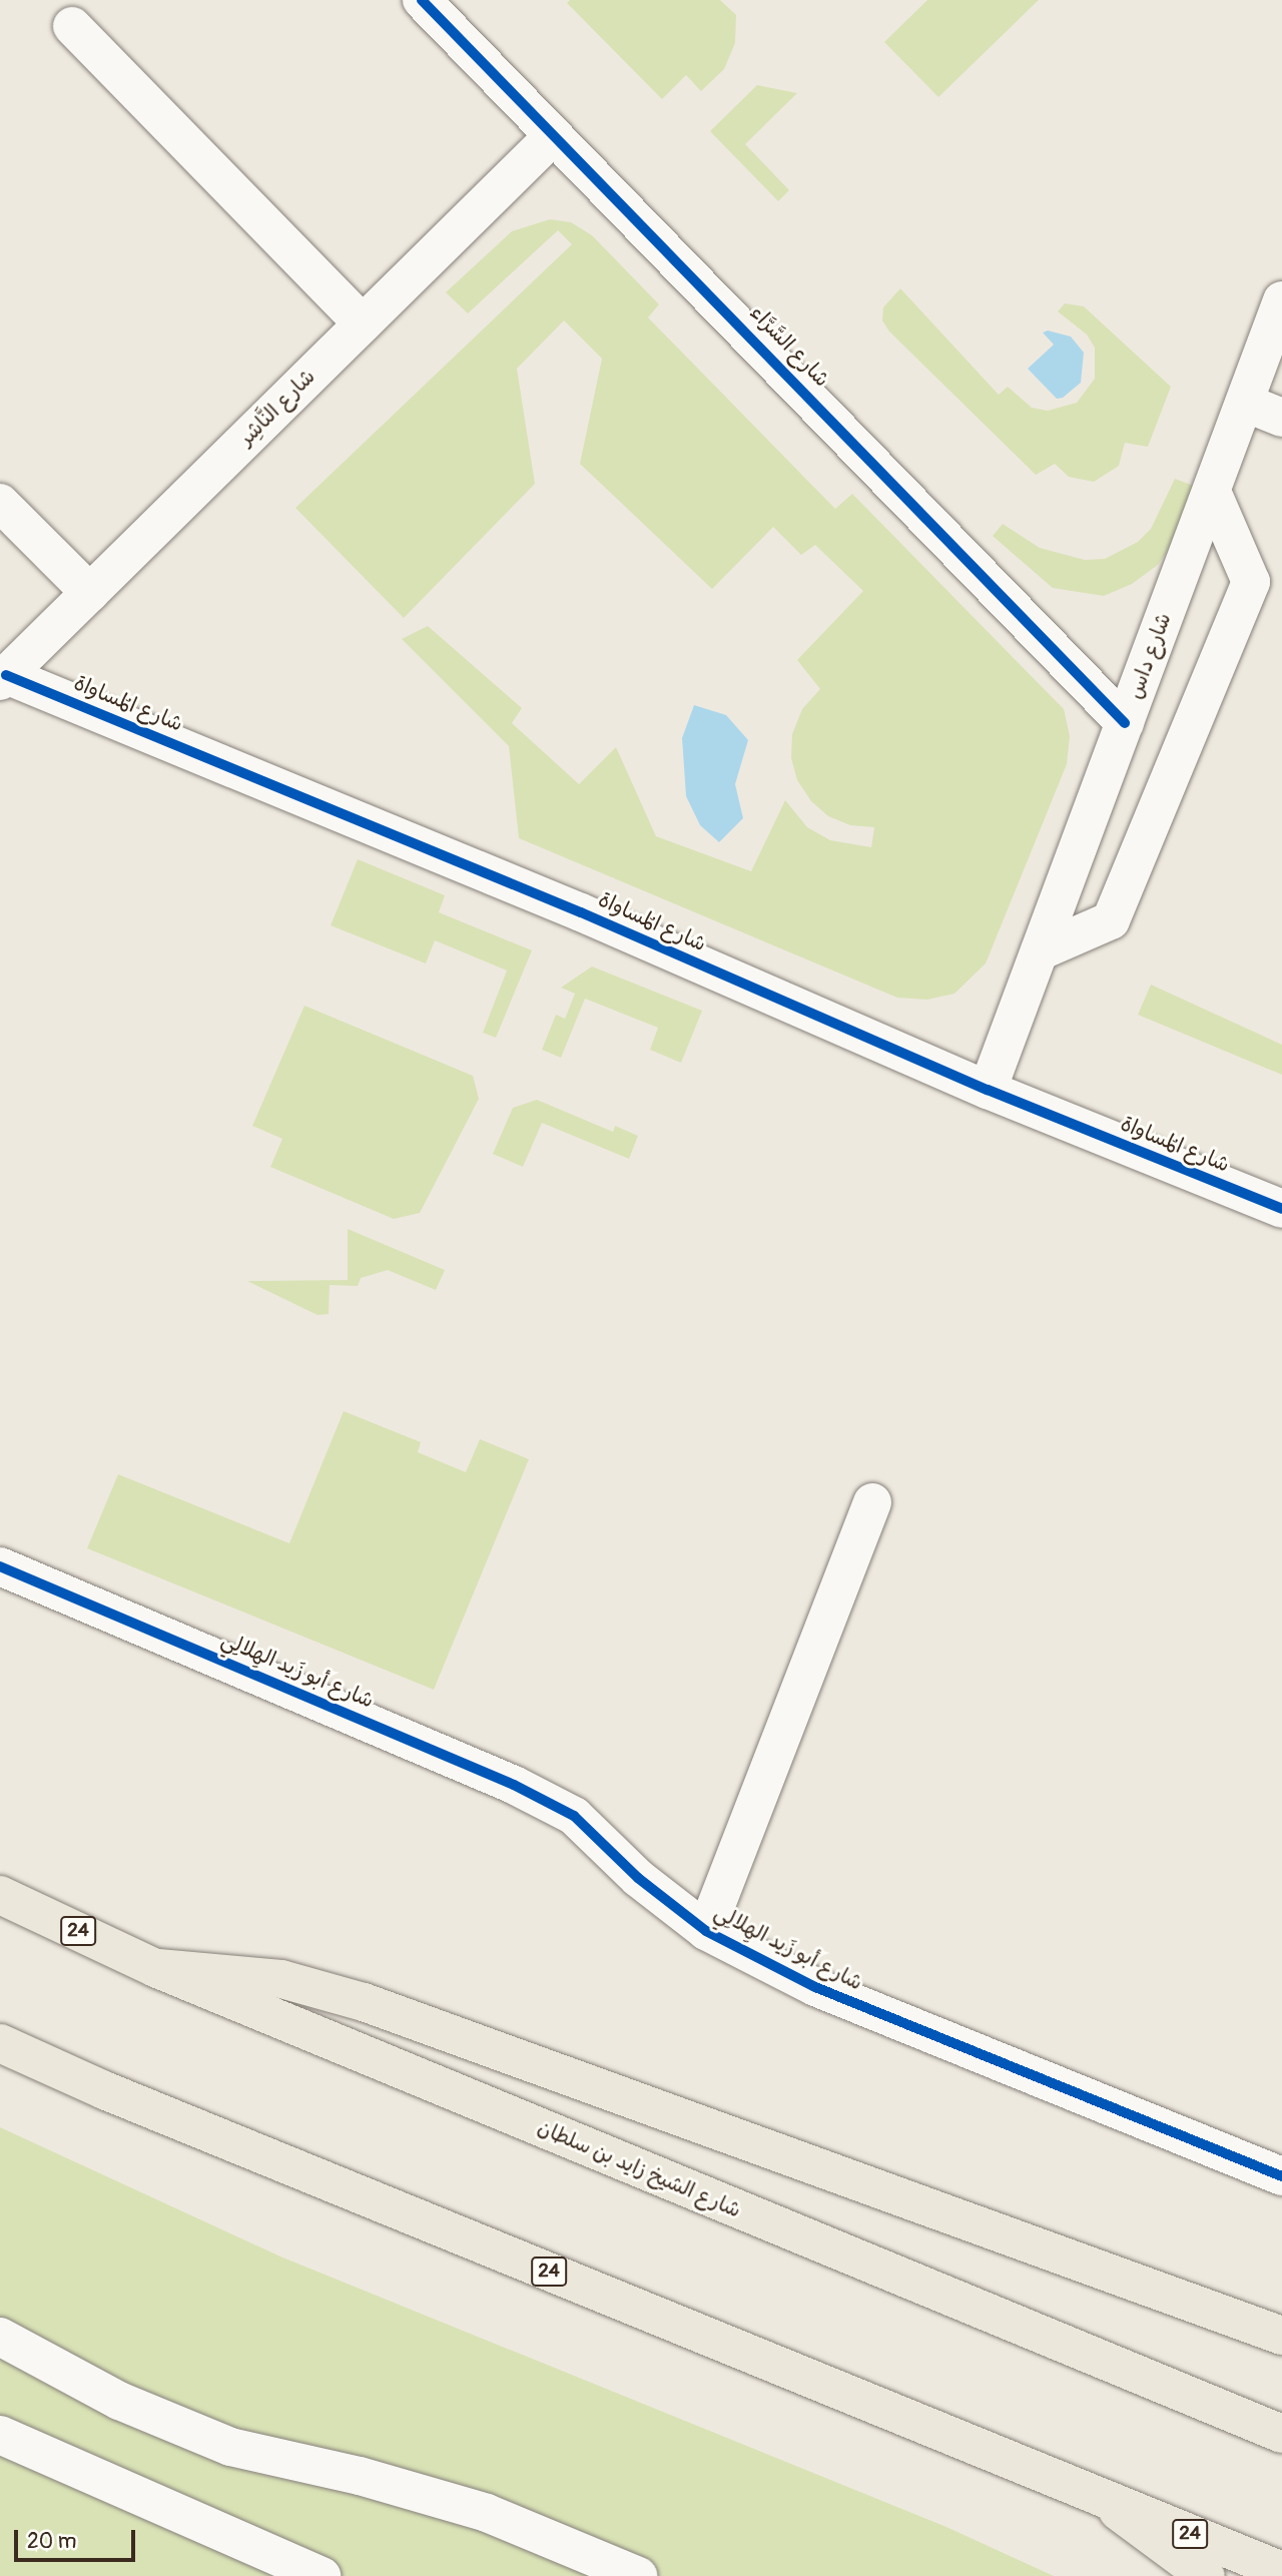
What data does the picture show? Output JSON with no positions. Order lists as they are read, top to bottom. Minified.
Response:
{"streets":{"main road":["24","شارع الشيخ زايد بن سلطان"],"street":["شارع السَّرَّاء","شارع النَّاشِر","شارع داس","شارع المُساواة","شارع أبو زَيد الهِلالِي"]},"crossings":[["شارع السَّرَّاء","شارع النَّاشِر"],["شارع السَّرَّاء","شارع داس"],["شارع النَّاشِر","شارع المُساواة"],["شارع داس","شارع المُساواة"]],"scale_bar":"20 m"}
